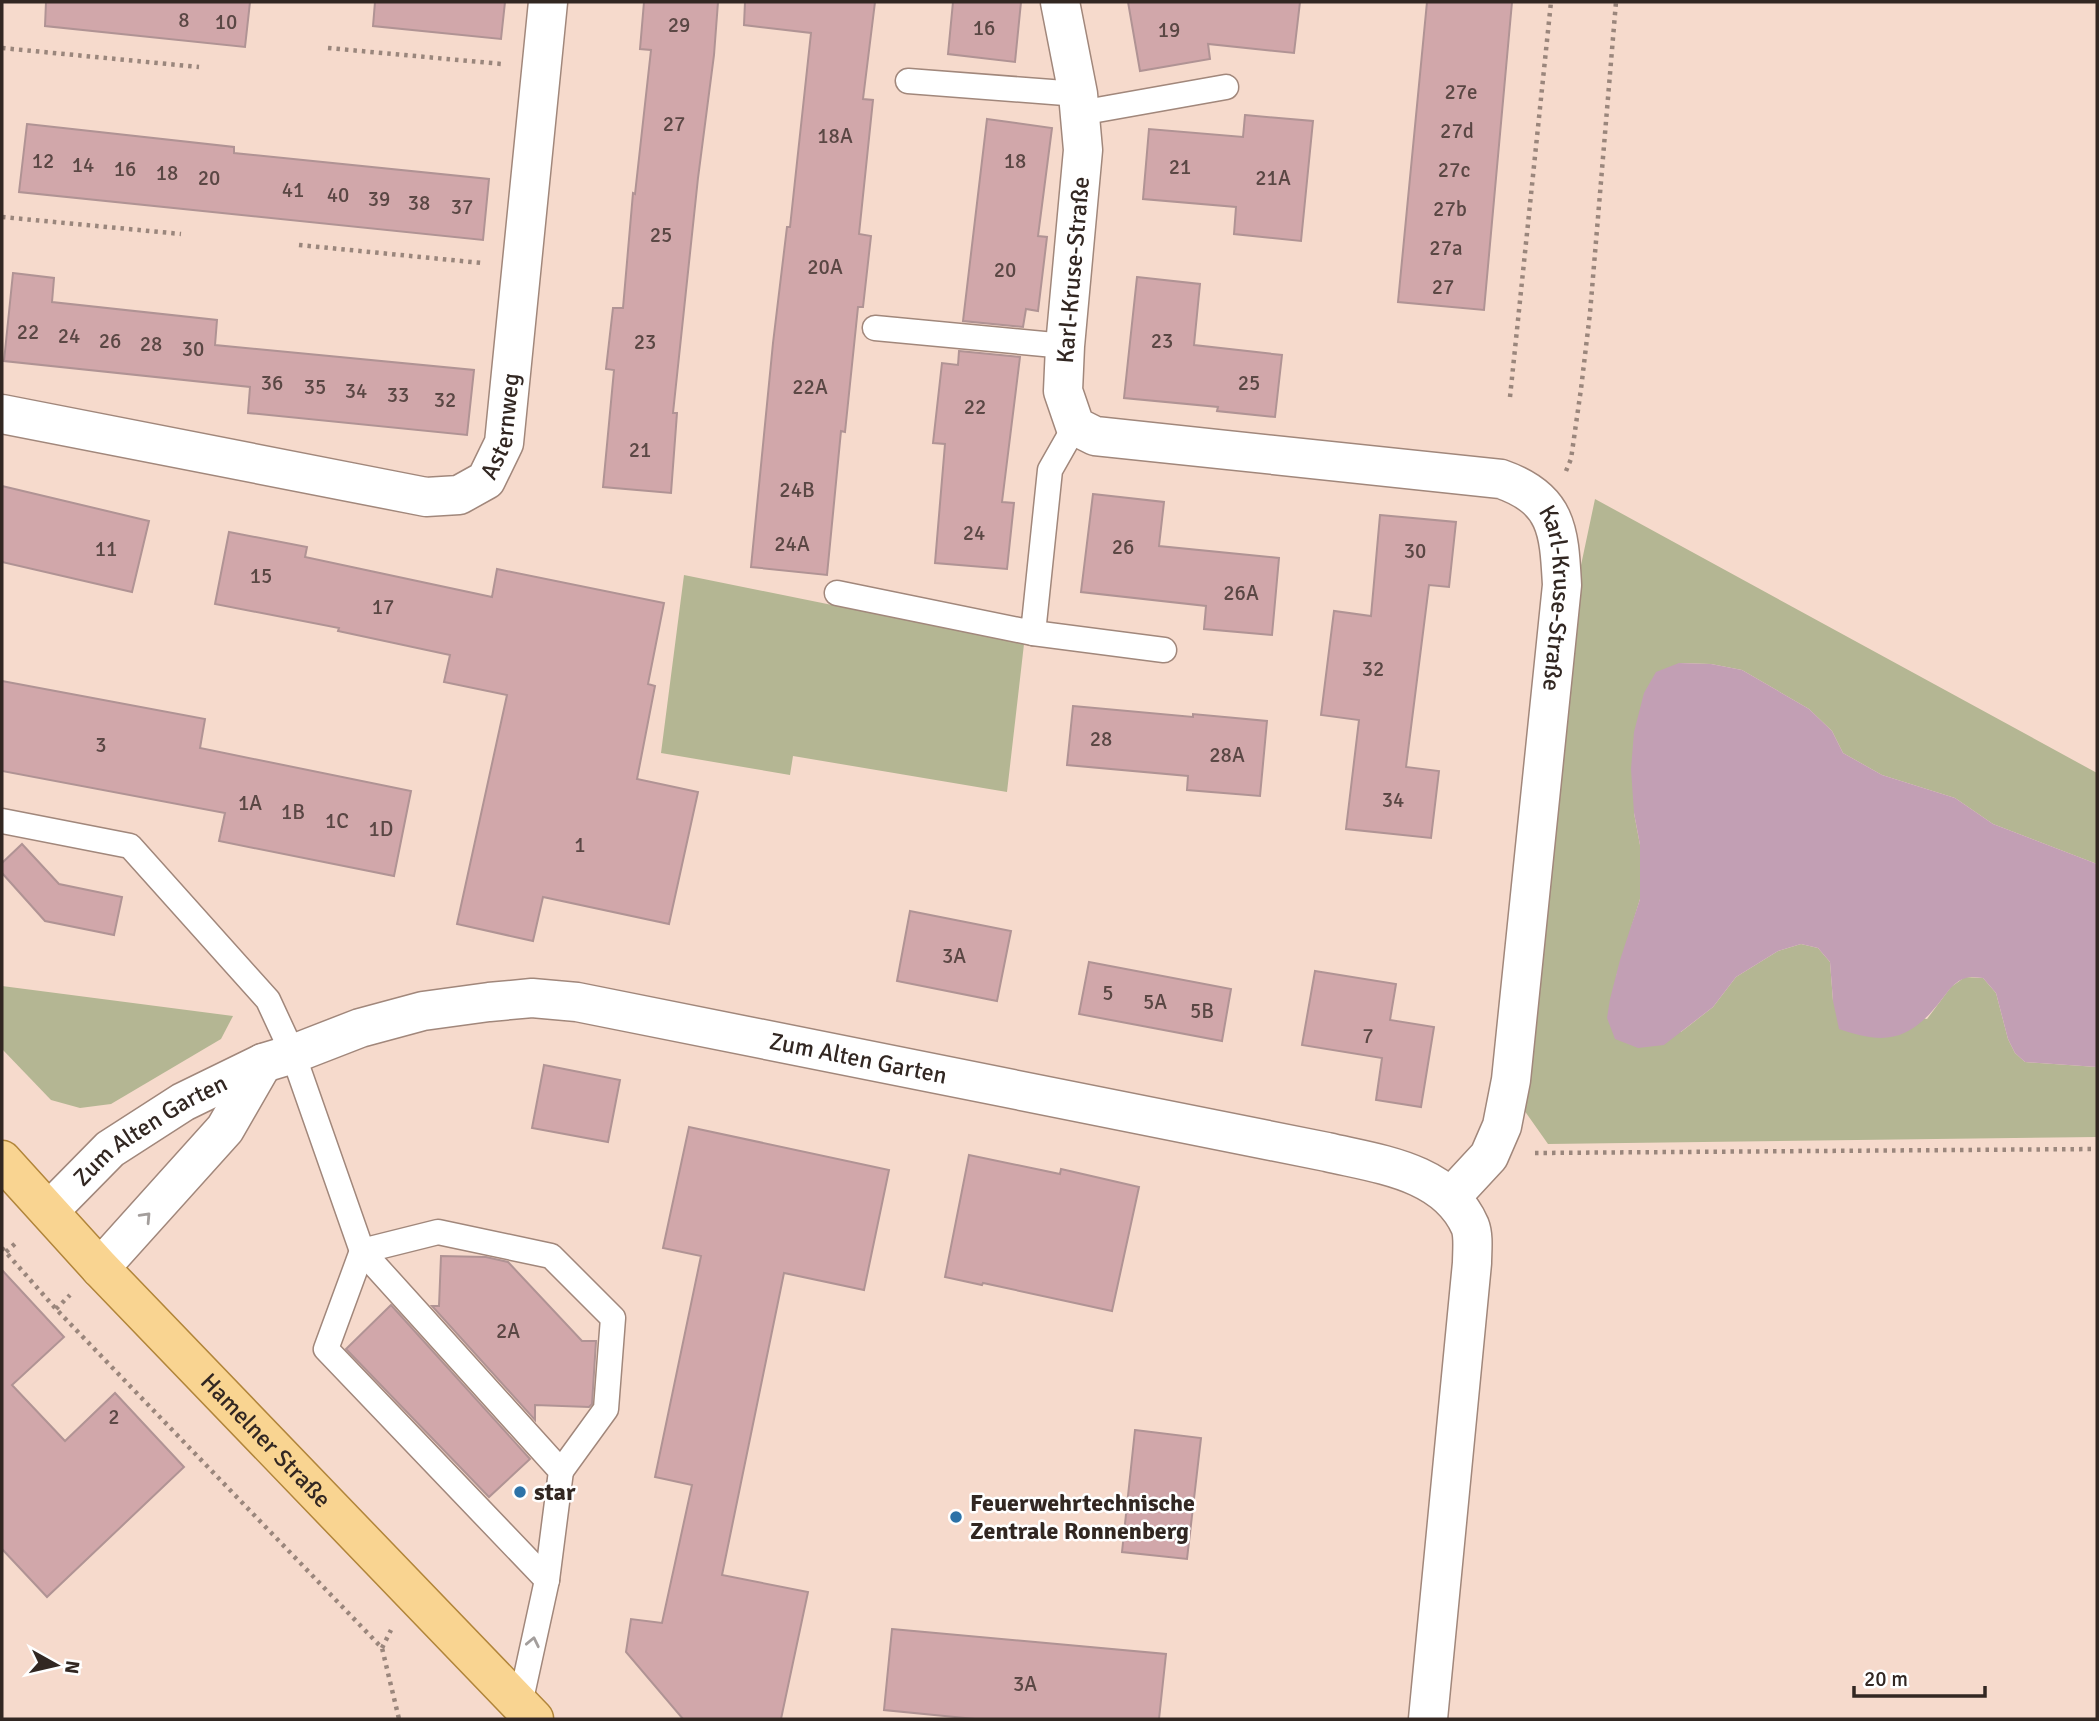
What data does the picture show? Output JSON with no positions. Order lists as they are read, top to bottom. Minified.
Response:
{"streets":{"main road":["Hamelner Straße"],"street":["Karl-Kruse-Straße","Asternweg","Zum Alten Garten"]},"crossings":[["Karl-Kruse-Straße","Zum Alten Garten"],["Zum Alten Garten","Hamelner Straße"]],"places":["star","Feuerwehrtechnische Zentrale Ronnenberg"],"house_numbers":["8","10","29","16","19","27e","27","27d","18A","12","18","14","21","16","27c","18","20","21A","41","40","39","38","37","27b","25","27a","20A","20","27","22","24","26","23","23","28","30","36","25","35","22A","34","33","32","22","21","24B","24","24A","26","11","30","15","26A","17","32","28","3","28A","34","1A","1B","1C","1D","1","3A","5","5A","5B","7","2A","2","3A"],"scale_bar":"20 m","north":"right"}
